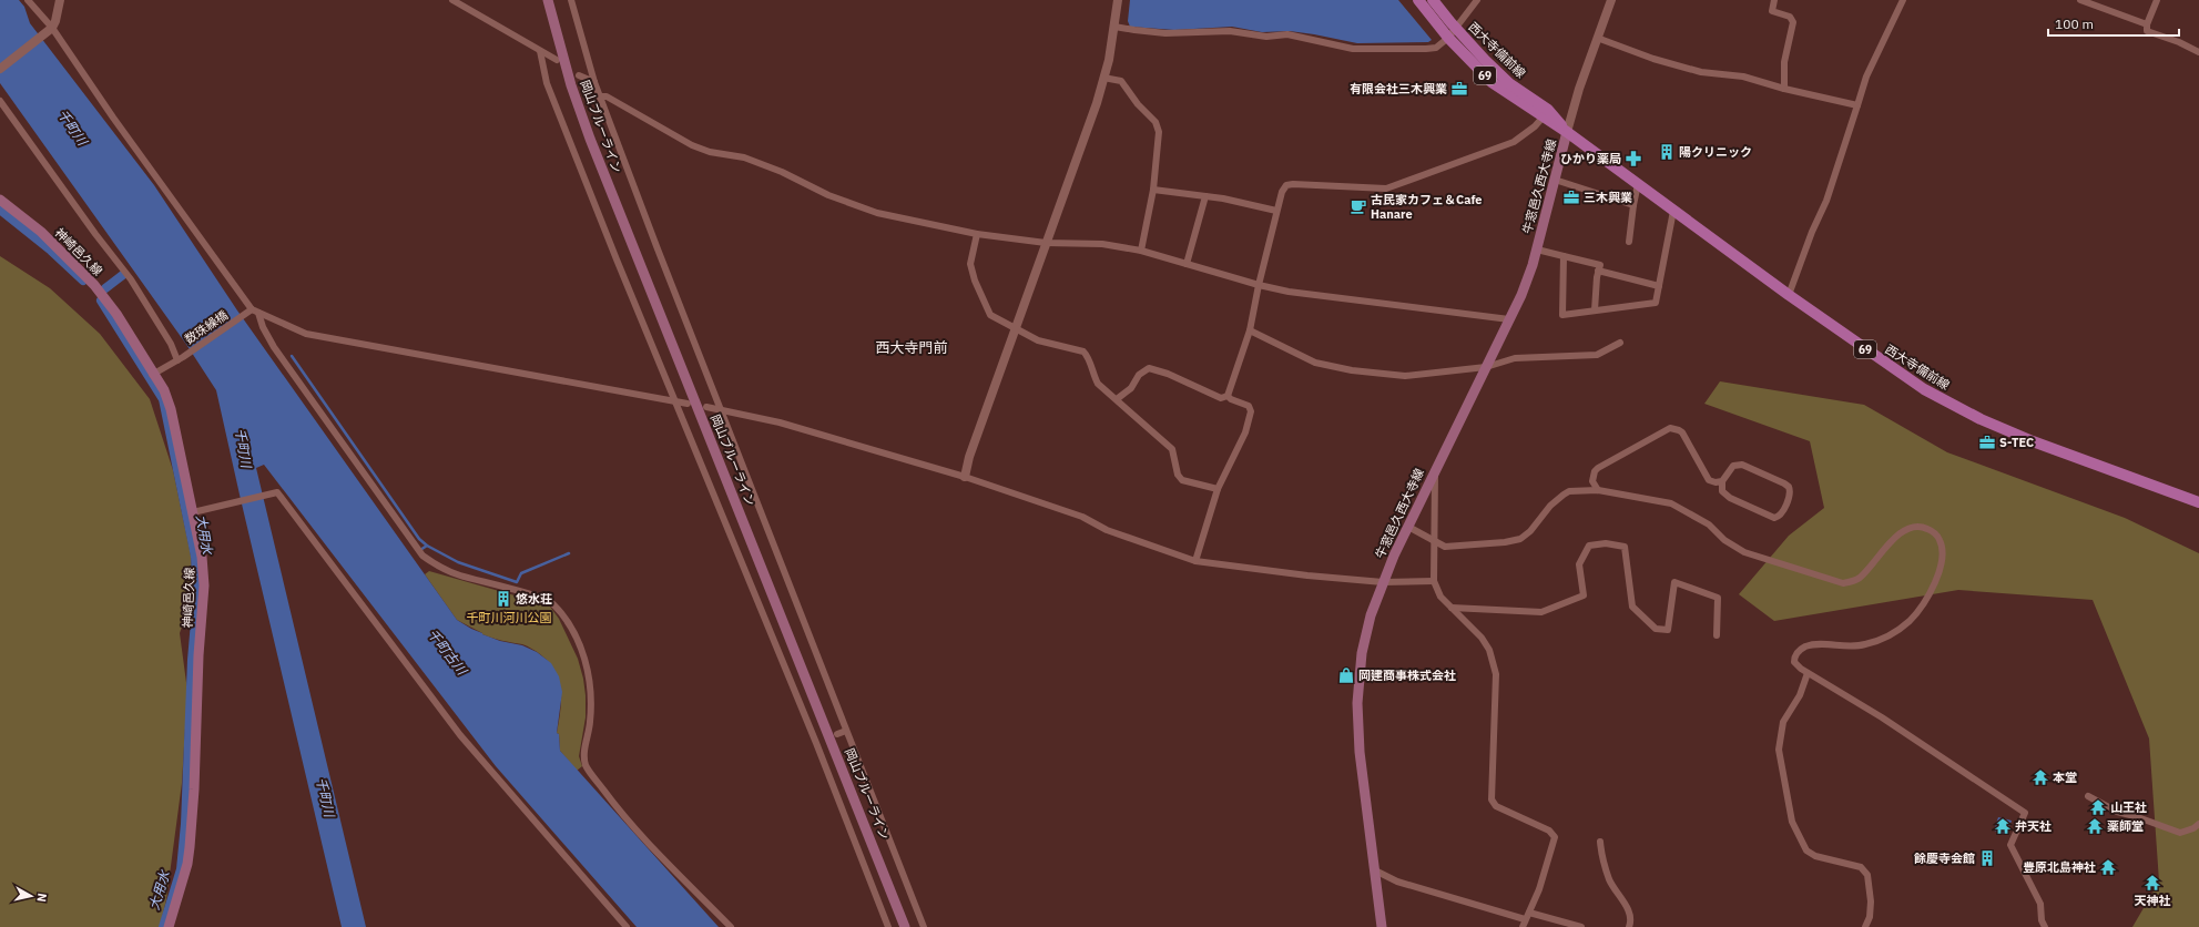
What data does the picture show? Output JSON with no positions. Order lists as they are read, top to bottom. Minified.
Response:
{"streets":{"main road":["西大寺備前線","69","岡山ブルーライン","牛窓邑久西大寺線","神崎邑久線"],"street":["数珠繰橋"]},"crossings":[["西大寺備前線","牛窓邑久西大寺線"],["神崎邑久線","数珠繰橋"]],"districts":["西大寺門前"],"water":["千町川","大用水","千町古川"],"parks":["千町川河川公園"],"places":{"office":["有限会社三木興業","三木興業","S-TEC"],"building":["陽クリニック","悠水荘","餘慶寺会館"],"pharmacy":["ひかり薬局"],"cafe":["古民家カフェ＆Cafe Hanare"],"shop":["岡建商事株式会社"],"temple":["本堂","山王社","弁天社","薬師堂","豊原北島神社","天神社"]},"scale_bar":"100 m","north":"right"}
